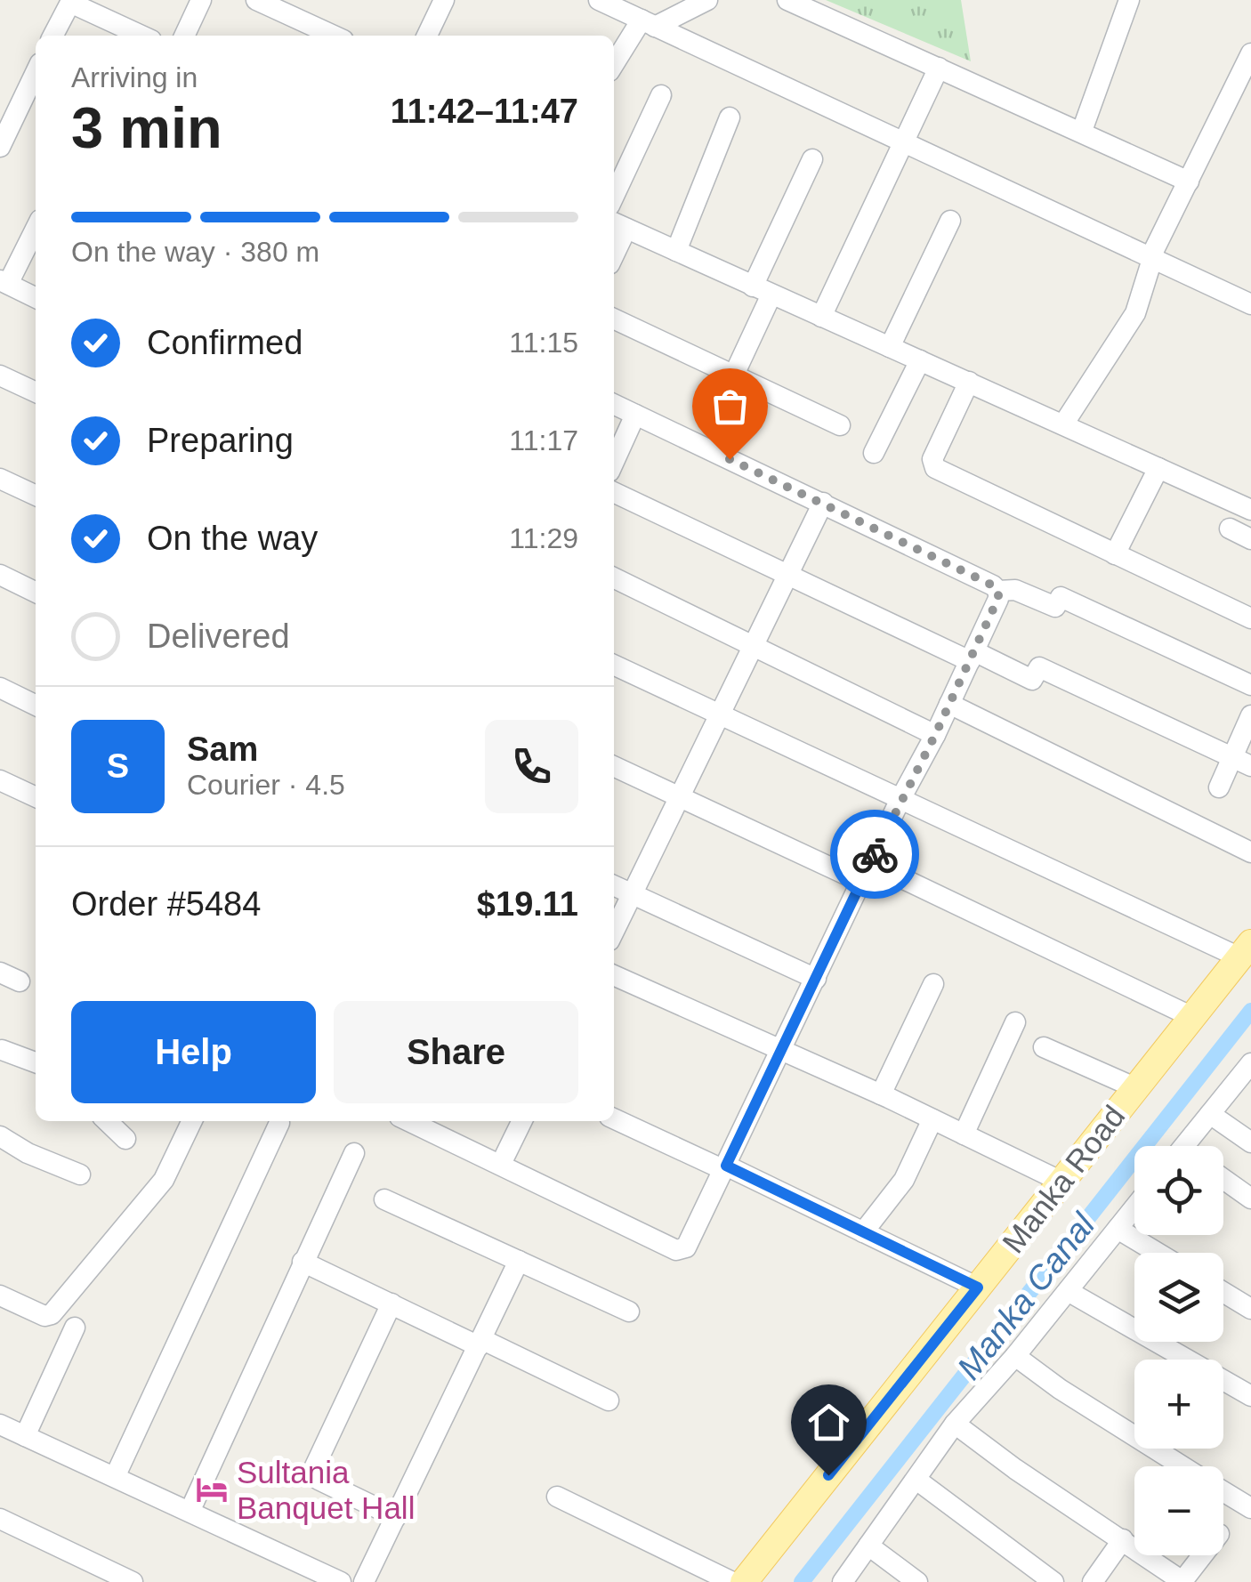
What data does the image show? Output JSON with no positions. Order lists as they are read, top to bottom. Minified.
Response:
{"streets":{"main road":["Manka Road"]},"water":["Manka Canal"],"places":{"hotel":["Sultania Banquet Hall"]},"page":{"heading":["3 min","Arriving in","11:42–11:47"],"panel":["Sam","Courier · 4.5","Order #5484","$19.11"],"bar":"On the way · 380 m","list":[["Confirmed","11:15"],["Preparing","11:17"],["On the way","11:29"],"Delivered"],"round":"S","buttons":["Help","Share"],"map_buttons":["+","−"]}}
